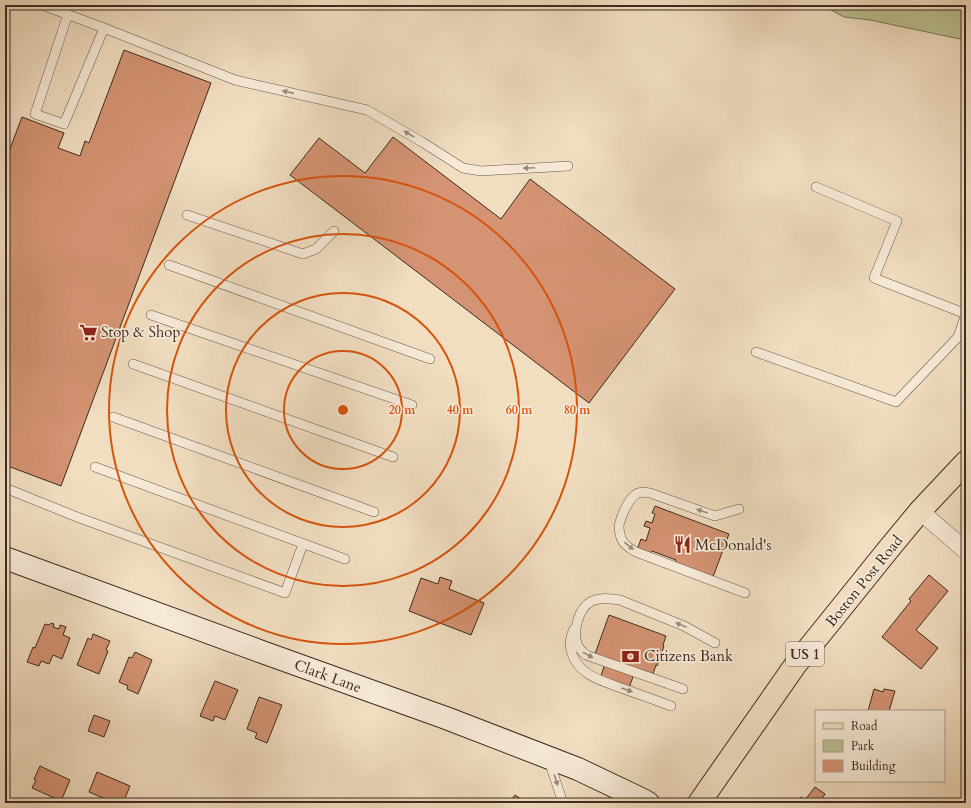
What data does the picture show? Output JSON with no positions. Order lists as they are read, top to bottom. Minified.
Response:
{"streets":{"main road":["Boston Post Road","US 1","Clark Lane"]},"places":{"supermarket":["Stop & Shop"],"restaurant":["McDonald's"],"bank":["Citizens Bank"]},"legend":["Road","Park","Building"],"rings":["20 m","40 m","60 m","80 m"]}
